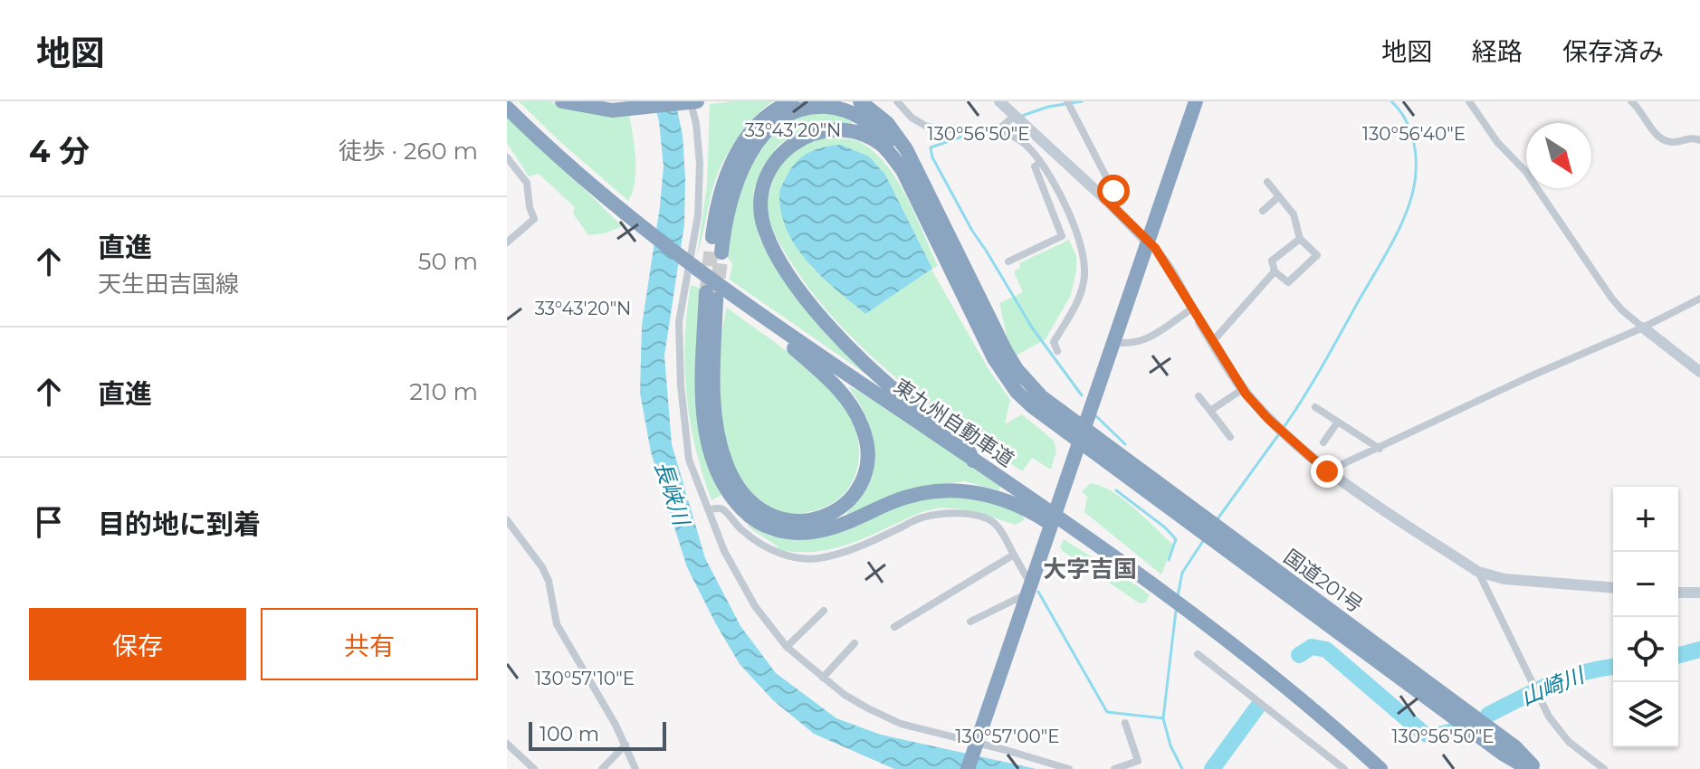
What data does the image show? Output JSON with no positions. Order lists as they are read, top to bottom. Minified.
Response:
{"streets":{"highway":["東九州自動車道","国道201号"]},"districts":["大字吉国"],"water":["長峡川","山崎川"],"scale_bar":"100 m","north":"bottom right","page":{"header":"地図","nav":["地図","経路","保存済み"],"heading":["4 分","徒歩 · 260 m"],"list":[["直進","天生田吉国線","50 m"],["直進","210 m"],"目的地に到着"],"map_buttons":["+","−"],"buttons":["保存","共有"],"scale":"100 m"},"coordinates":["33°43'20\"N","130°56'50\"E","130°56'40\"E","130°57'10\"E","130°57'00\"E"]}
